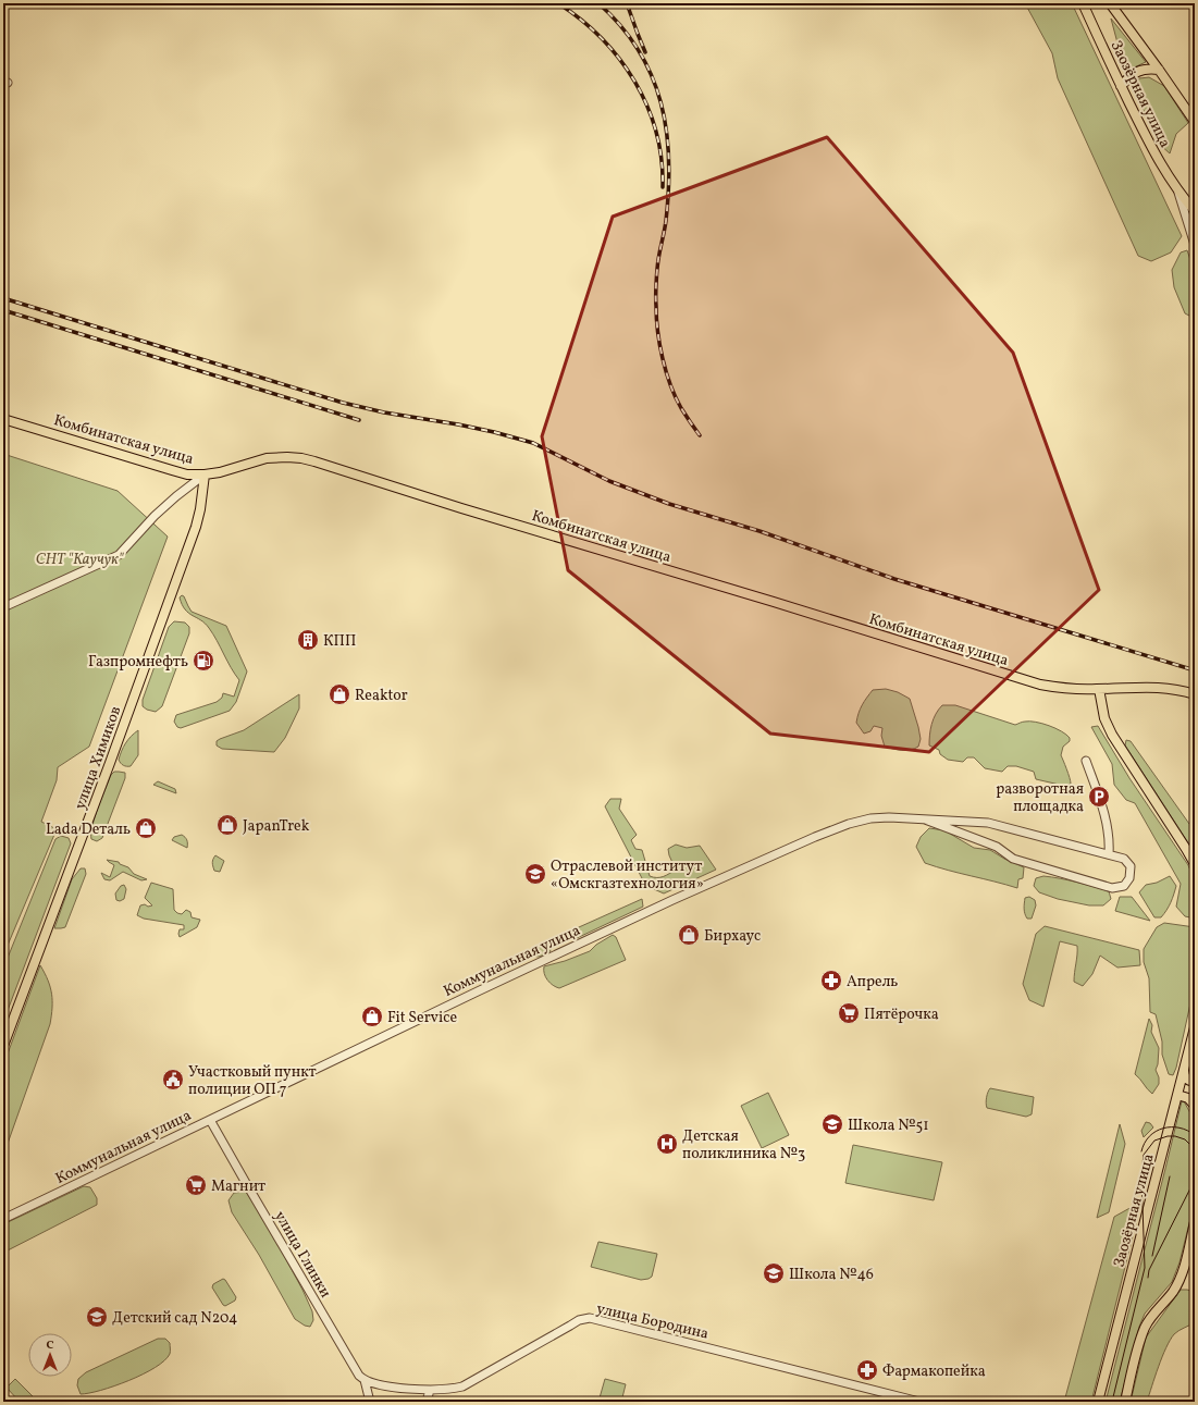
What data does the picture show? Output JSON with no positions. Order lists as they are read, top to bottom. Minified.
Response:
{"streets":{"main road":["Заозёрная улица","Комбинатская улица","улица Химиков"],"street":["Коммунальная улица","улица Глинки","улица Бородина"]},"crossings":[["Комбинатская улица","улица Химиков"],["Коммунальная улица","улица Глинки"],["улица Глинки","улица Бородина"]],"parks":["СНТ \"Каучук\""],"places":{"building":["КПП"],"fuel station":["Газпромнефть"],"shop":["Reaktor","JapanTrek","Lada Dеталь","Бирхаус","Fit Service"],"parking":["разворотная площадка"],"school or university":["Отраслевой институт «Омскгазтехнология»","Школа №51","Школа №46","Детский сад N204"],"pharmacy":["Апрель","Фармакопейка"],"supermarket":["Пятёрочка","Магнит"],"public building":["Участковый пункт полиции ОП 7"],"hospital":["Детская поликлиника №3"]},"north":"top"}
